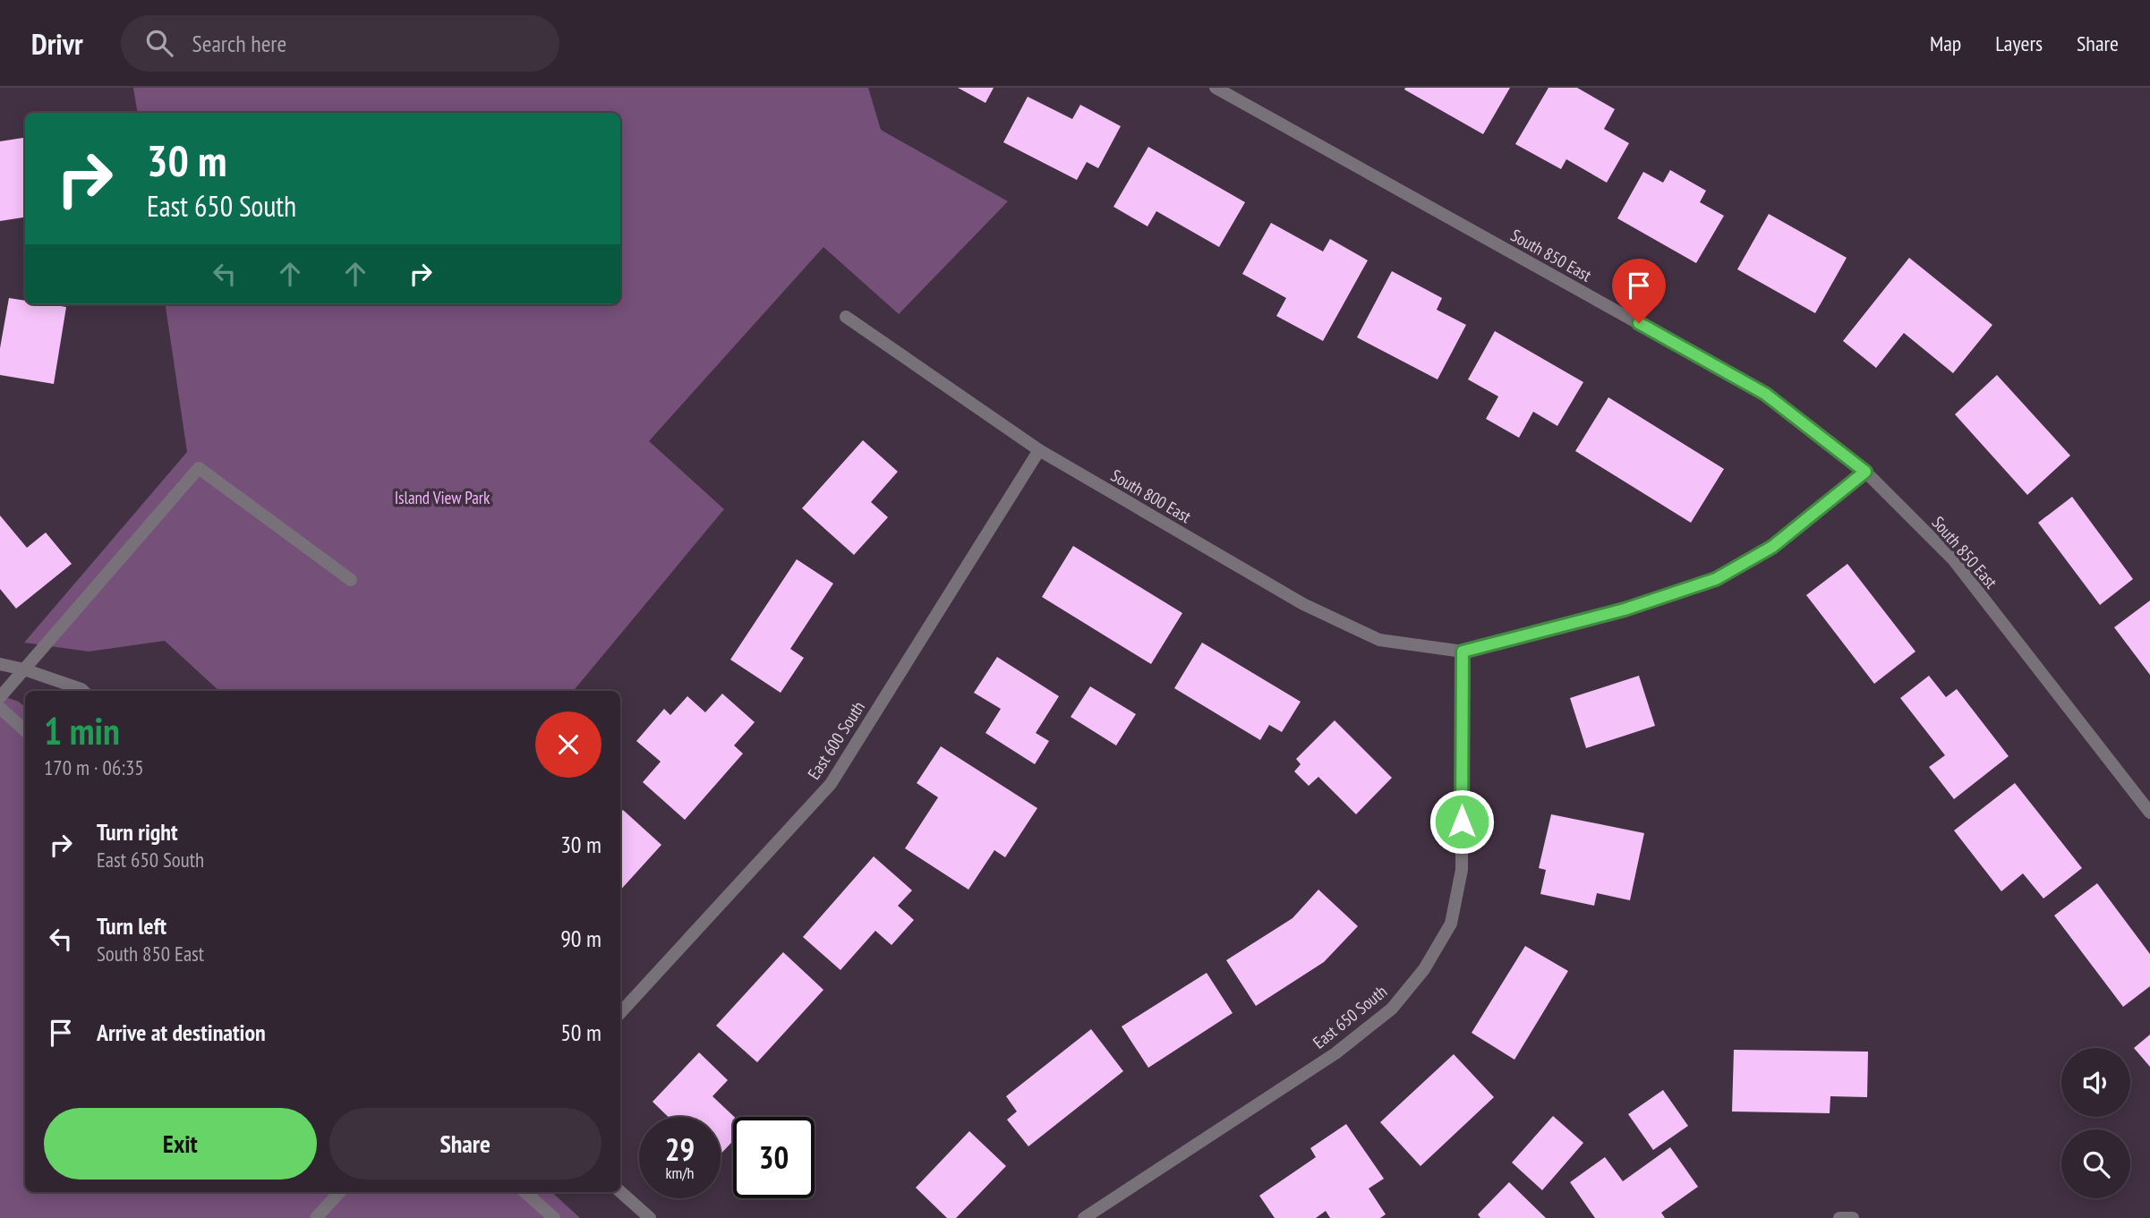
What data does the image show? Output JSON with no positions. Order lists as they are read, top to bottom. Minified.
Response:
{"streets":{"street":["South 850 East","South 800 East","East 600 South","East 650 South"]},"crossings":[["South 800 East","East 600 South"],["South 800 East","East 650 South"]],"parks":["Island View Park"],"page":{"header":"Drivr","search":"Search here","nav":["Map","Layers","Share"],"turn":["30 m","East 650 South"],"heading":["1 min","170 m · 06:35"],"list":[{"name":"Turn right","note":"East 650 South","value":"30 m"},{"name":"Turn left","note":"South 850 East","value":"90 m"},{"name":"Arrive at destination","value":"50 m"}],"buttons":["Exit","Share"],"speed":"29 km/h","limit":"30"}}
